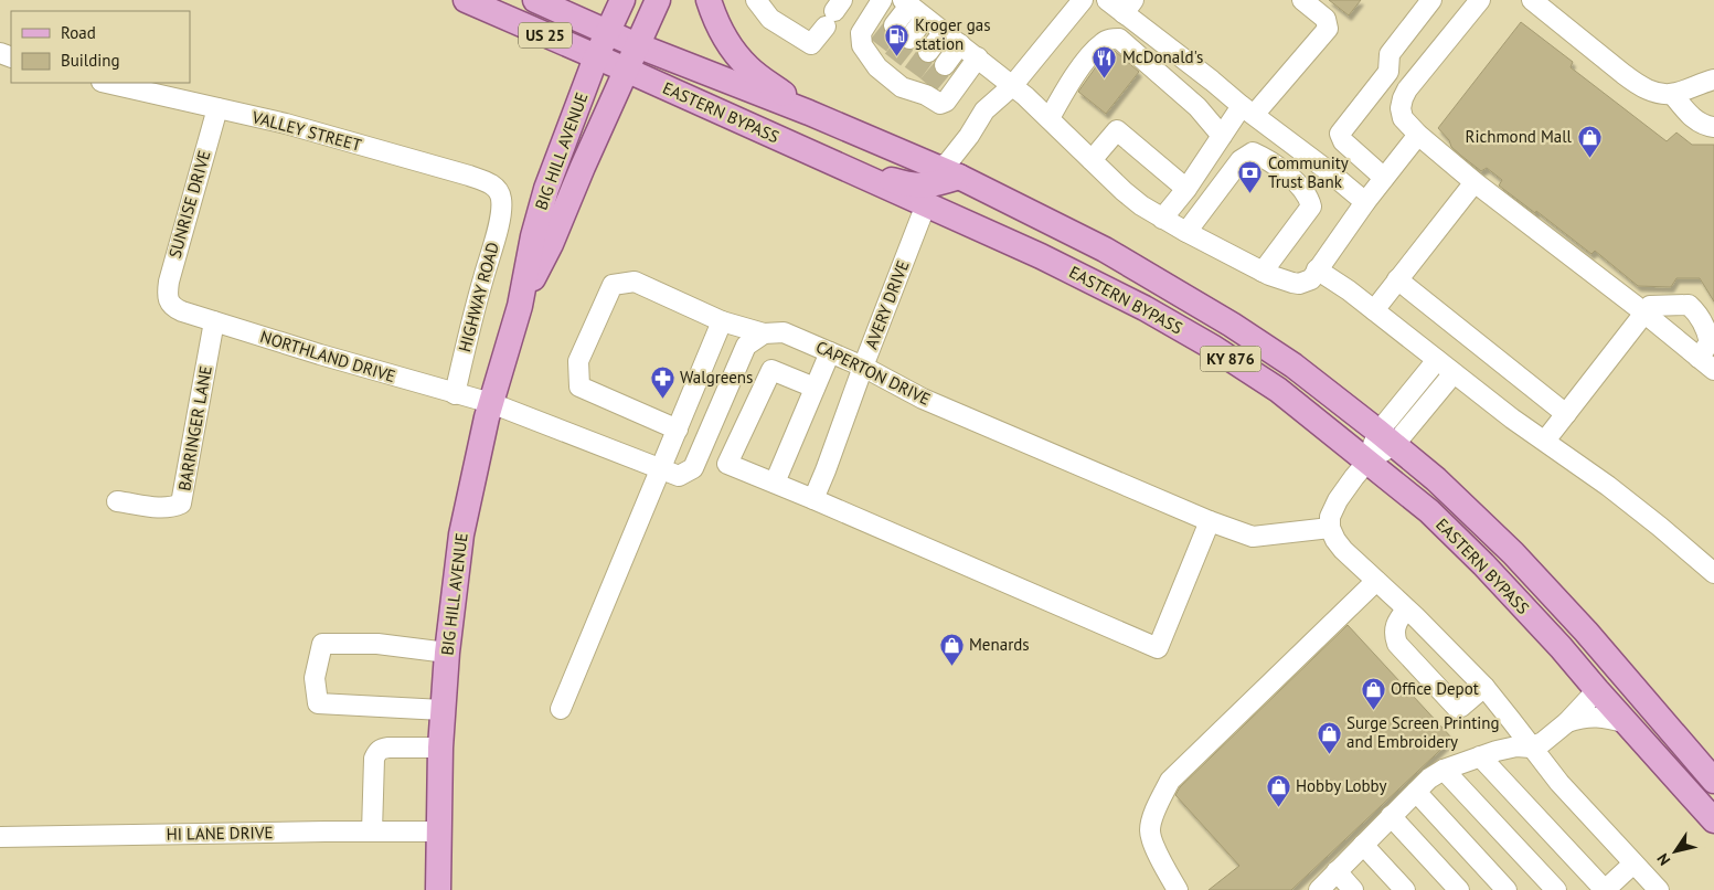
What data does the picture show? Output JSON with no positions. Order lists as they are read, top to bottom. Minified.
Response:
{"streets":{"main road":["US 25","EASTERN BYPASS","BIG HILL AVENUE","KY 876"],"street":["VALLEY STREET","SUNRISE DRIVE","HIGHWAY ROAD","AVERY DRIVE","NORTHLAND DRIVE","CAPERTON DRIVE","BARRINGER LANE","HI LANE DRIVE"]},"crossings":[["EASTERN BYPASS","BIG HILL AVENUE"],["EASTERN BYPASS","AVERY DRIVE"],["VALLEY STREET","SUNRISE DRIVE"],["VALLEY STREET","HIGHWAY ROAD"],["BIG HILL AVENUE","NORTHLAND DRIVE"],["BIG HILL AVENUE","HI LANE DRIVE"],["SUNRISE DRIVE","NORTHLAND DRIVE"],["HIGHWAY ROAD","NORTHLAND DRIVE"],["AVERY DRIVE","CAPERTON DRIVE"],["NORTHLAND DRIVE","BARRINGER LANE"]],"places":{"fuel station":["Kroger gas station"],"restaurant":["McDonald's"],"shop":["Richmond Mall","Menards","Office Depot","Surge Screen Printing and Embroidery","Hobby Lobby"],"bank":["Community Trust Bank"],"pharmacy":["Walgreens"]},"legend":["Road","Building"],"north":"bottom left"}
